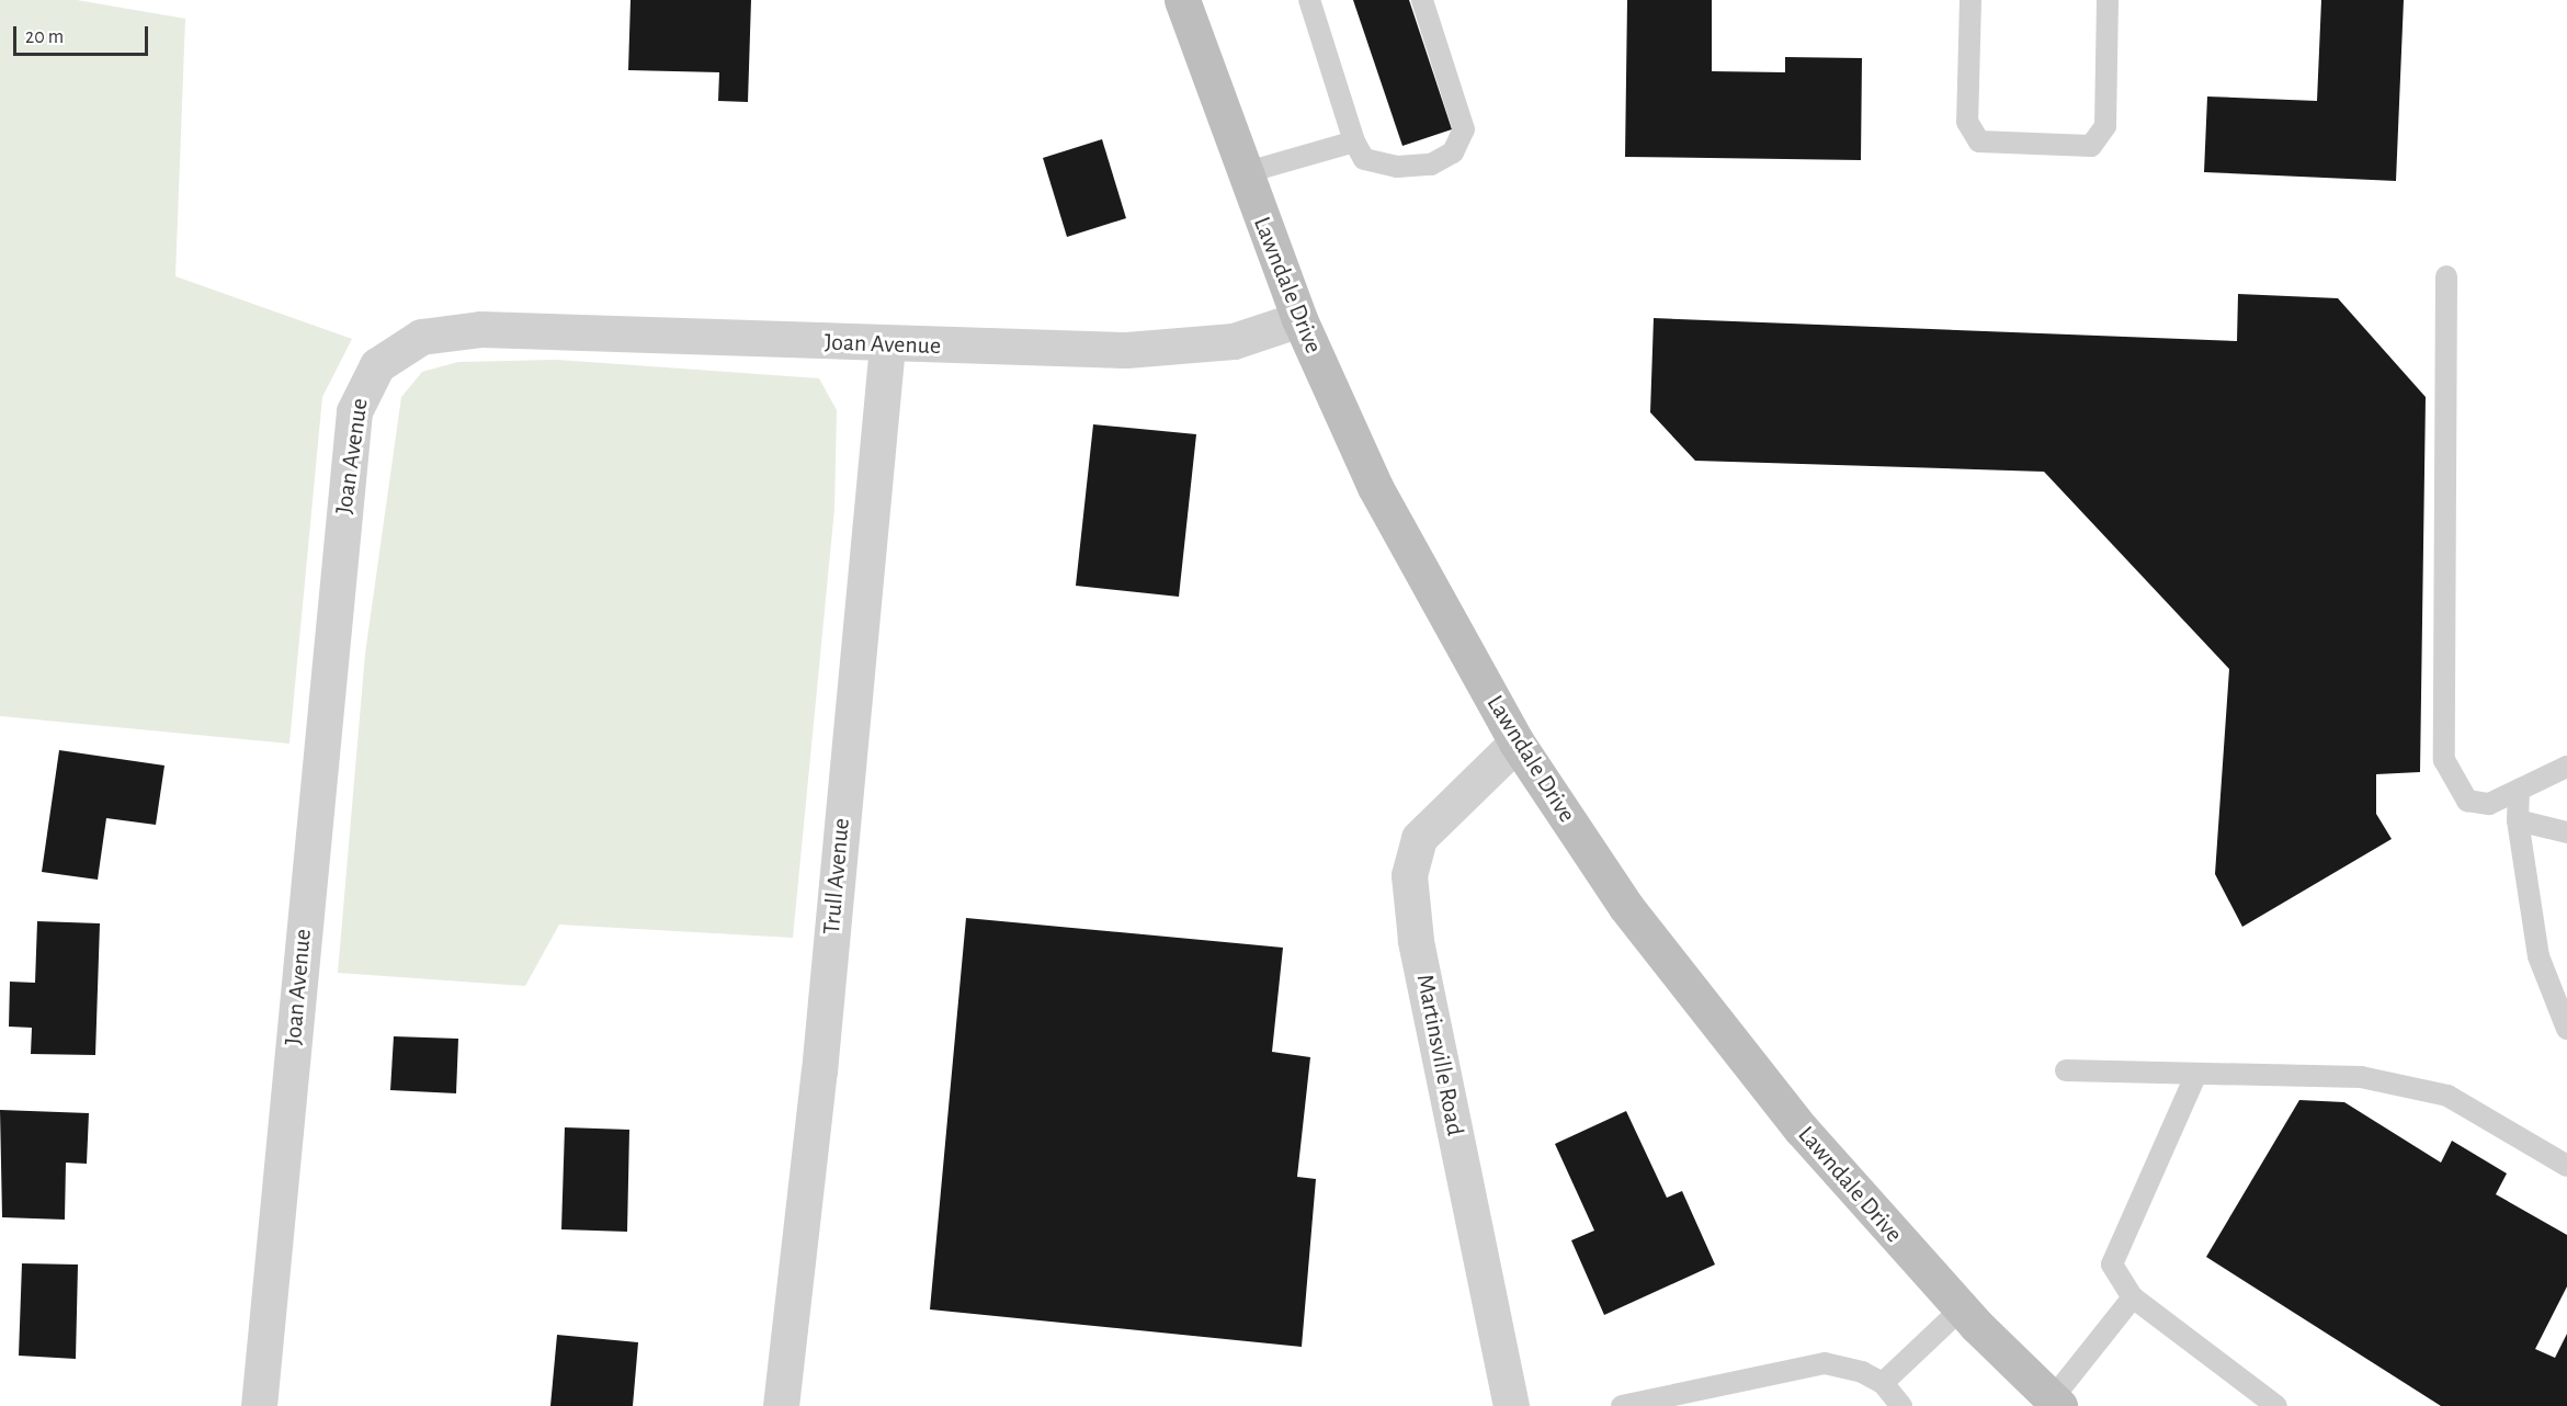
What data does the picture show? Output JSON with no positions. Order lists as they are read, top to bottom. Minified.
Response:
{"streets":{"main road":["Lawndale Drive"],"street":["Joan Avenue","Trull Avenue","Martinsville Road"]},"crossings":[["Lawndale Drive","Joan Avenue"],["Lawndale Drive","Martinsville Road"],["Joan Avenue","Trull Avenue"]],"scale_bar":"20 m"}
